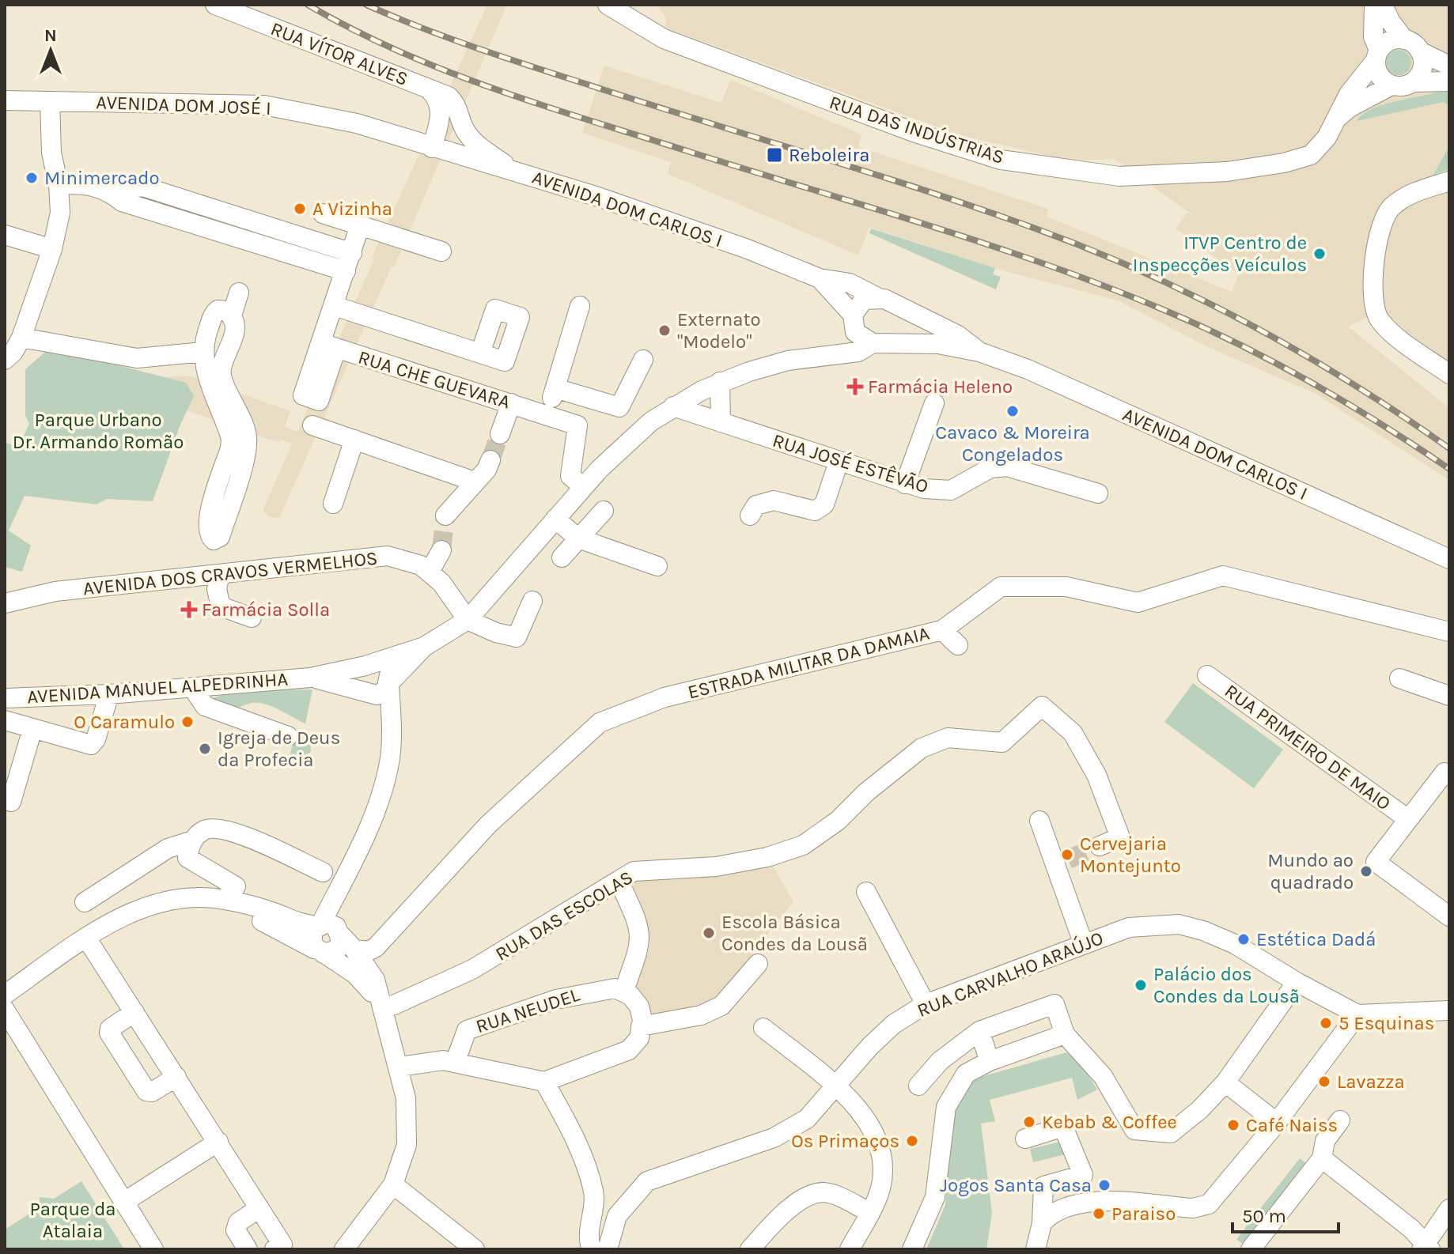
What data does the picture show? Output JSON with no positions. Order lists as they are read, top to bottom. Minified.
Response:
{"streets":{"street":["RUA VÍTOR ALVES","AVENIDA DOM JOSÉ I","RUA DAS INDÚSTRIAS","AVENIDA DOM CARLOS I","RUA CHE GUEVARA","RUA JOSÉ ESTÊVÃO","AVENIDA DOS CRAVOS VERMELHOS","ESTRADA MILITAR DA DAMAIA","AVENIDA MANUEL ALPEDRINHA","RUA PRIMEIRO DE MAIO","RUA DAS ESCOLAS","RUA CARVALHO ARAÚJO","RUA NEUDEL"]},"crossings":[["RUA VÍTOR ALVES","AVENIDA DOM JOSÉ I"],["RUA VÍTOR ALVES","AVENIDA DOM CARLOS I"],["AVENIDA DOM JOSÉ I","AVENIDA DOM CARLOS I"],["AVENIDA DOM CARLOS I","AVENIDA MANUEL ALPEDRINHA"],["RUA CHE GUEVARA","AVENIDA MANUEL ALPEDRINHA"],["RUA JOSÉ ESTÊVÃO","AVENIDA MANUEL ALPEDRINHA"],["AVENIDA DOS CRAVOS VERMELHOS","AVENIDA MANUEL ALPEDRINHA"]],"parks":["Parque Urbano Dr. Armando Romão","Parque da Atalaia"],"places":{"transit":["Reboleira"],"other":["Minimercado","A Vizinha","ITVP Centro de Inspecções Veículos","Externato \"Modelo\"","Cavaco & Moreira Congelados","O Caramulo","Igreja de Deus da Profecia","Cervejaria Montejunto","Mundo ao quadrado","Escola Básica Condes da Lousã","Estética Dadá","Palácio dos Condes da Lousã","5 Esquinas","Lavazza","Kebab & Coffee","Café Naiss","Os Primaços","Jogos Santa Casa","Paraiso"],"health":["Farmácia Heleno","Farmácia Solla"]},"scale_bar":"50 m","north":"top"}
